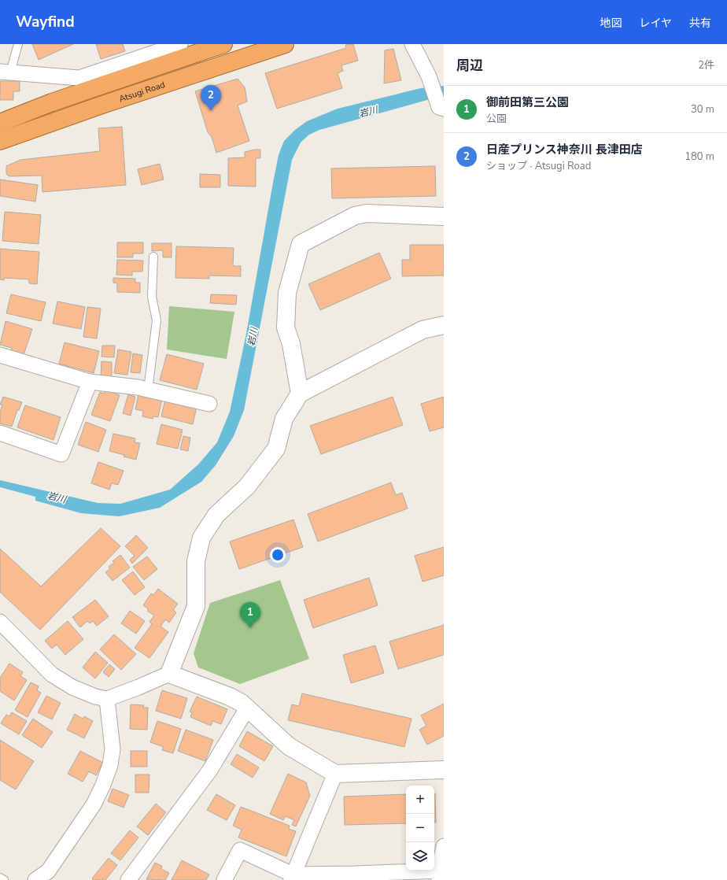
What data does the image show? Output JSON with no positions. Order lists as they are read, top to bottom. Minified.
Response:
{"streets":{"highway":["Atsugi Road"]},"water":["岩川"],"page":{"header":"Wayfind","nav":["地図","レイヤ","共有"],"heading":["周辺","2件"],"pins":["2","1"],"list":[{"mark":"1","name":"御前田第三公園","note":"公園","value":"30 m"},{"mark":"2","name":"日産プリンス神奈川 長津田店","note":"ショップ · Atsugi Road","value":"180 m"}],"map_buttons":["+","−"]}}
